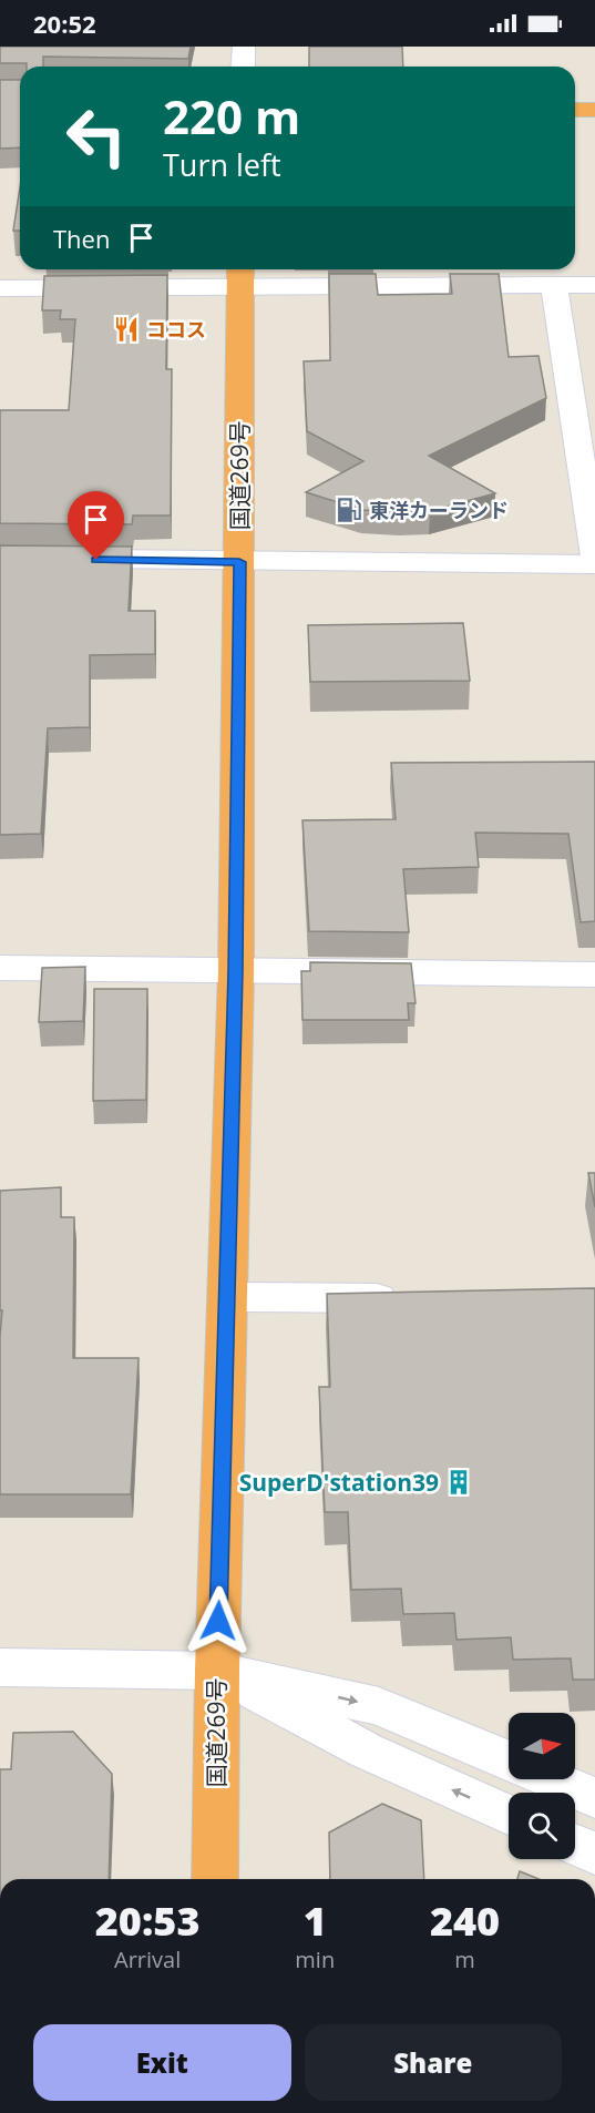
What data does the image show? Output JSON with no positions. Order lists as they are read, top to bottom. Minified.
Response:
{"streets":{"highway":["国道269号"]},"places":{"restaurant":["ココス"],"fuel station":["東洋カーランド"],"building":["SuperD'station39"]},"north":"right","page":{"status":"20:52","turn":["220 m","Turn left"],"then":"Then","eta":["20:53","Arrival","1","min","240","m"],"buttons":["Exit","Share"]}}
